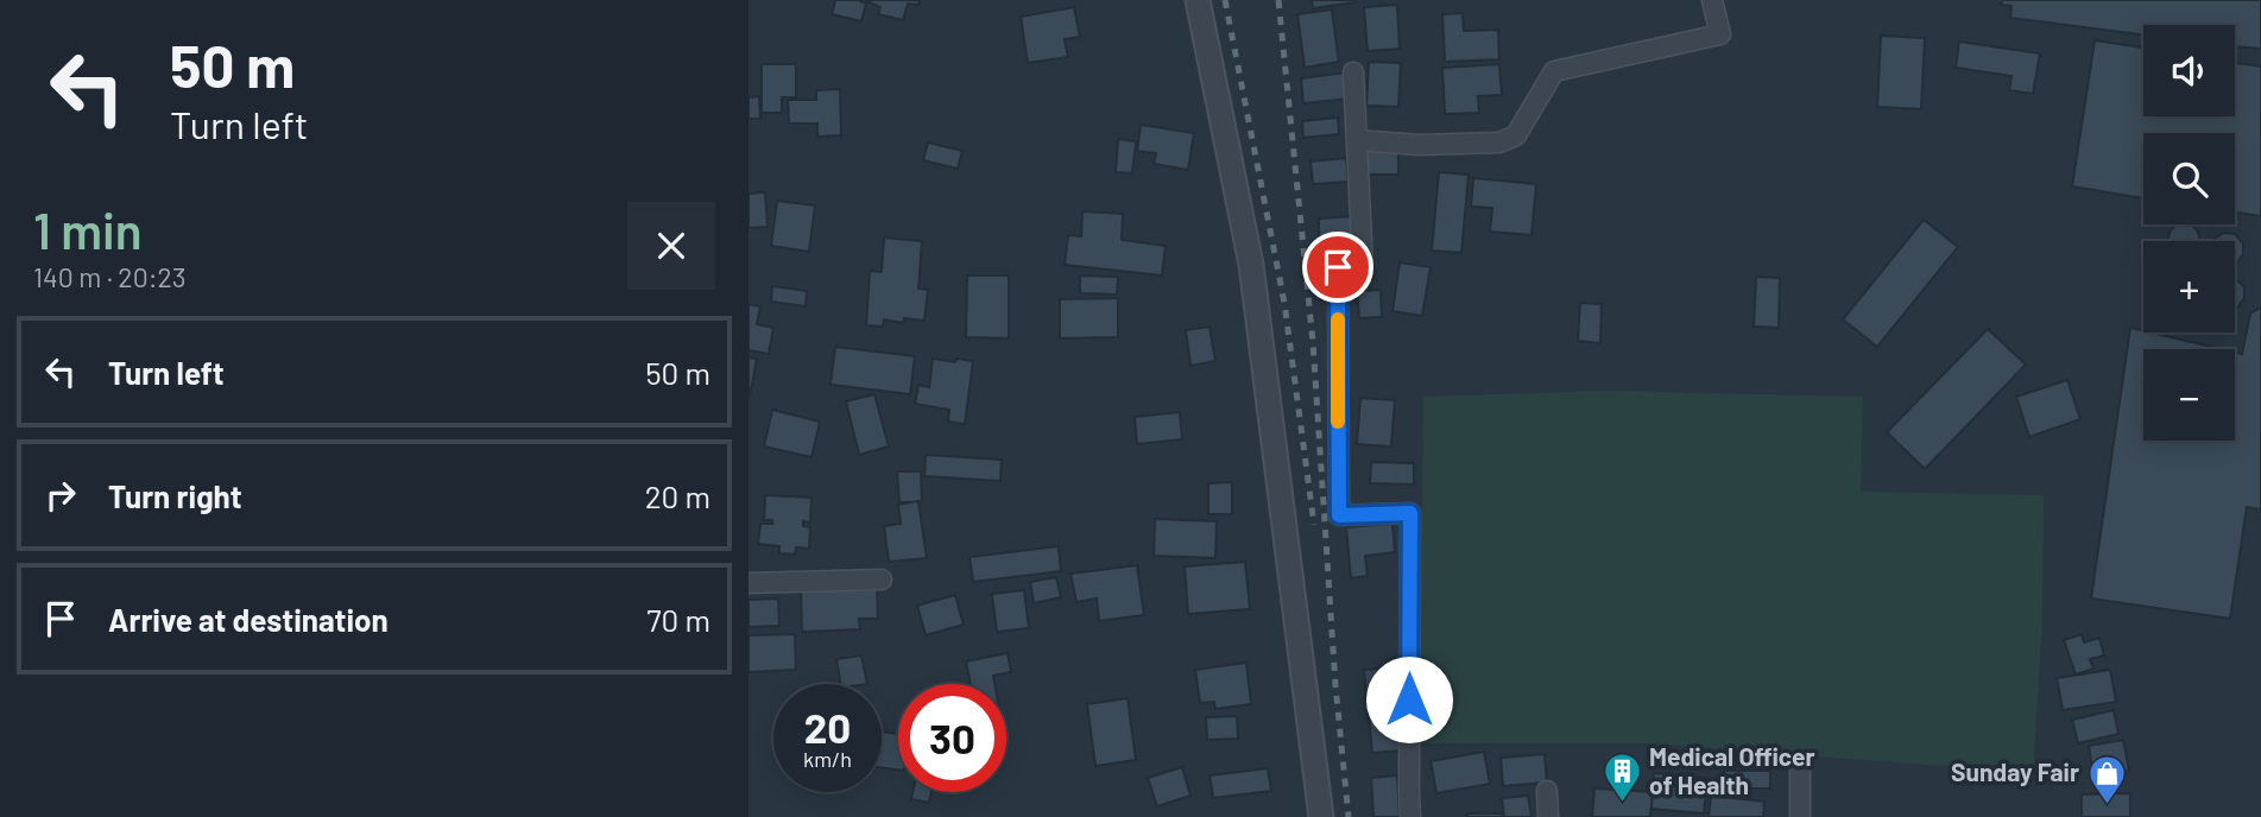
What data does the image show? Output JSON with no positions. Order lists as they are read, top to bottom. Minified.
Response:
{"places":{"building":["Medical Officer of Health"],"shop":["Sunday Fair"]},"page":{"turn":["50 m","Turn left"],"map_buttons":["+","−"],"heading":["1 min","140 m · 20:23"],"list":[{"name":"Turn left","value":"50 m"},{"name":"Turn right","value":"20 m"},{"name":"Arrive at destination","value":"70 m"}],"speed":"20 km/h","limit":"30"}}
